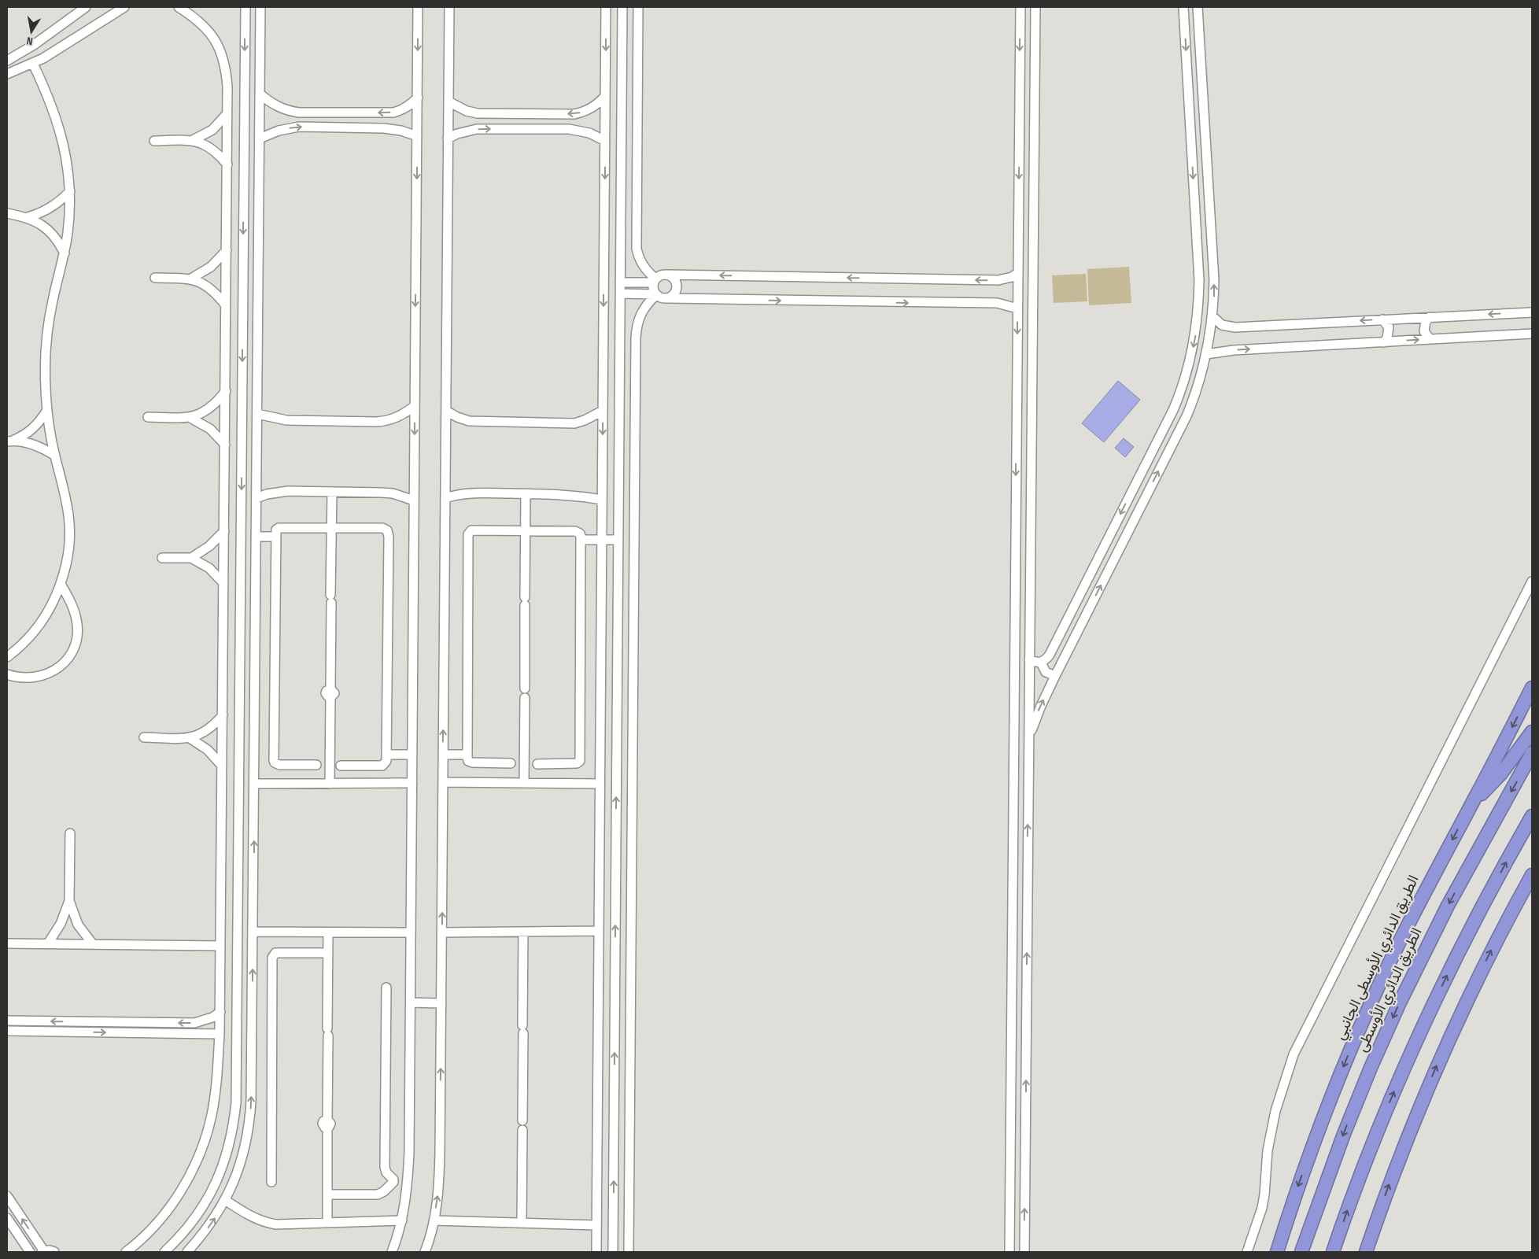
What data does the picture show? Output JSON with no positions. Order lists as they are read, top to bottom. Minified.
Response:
{"streets":{"highway":["الطريق الدائري الأوسطى الجانبي","الطريق الدائري الأوسطى"]},"north":"bottom"}
